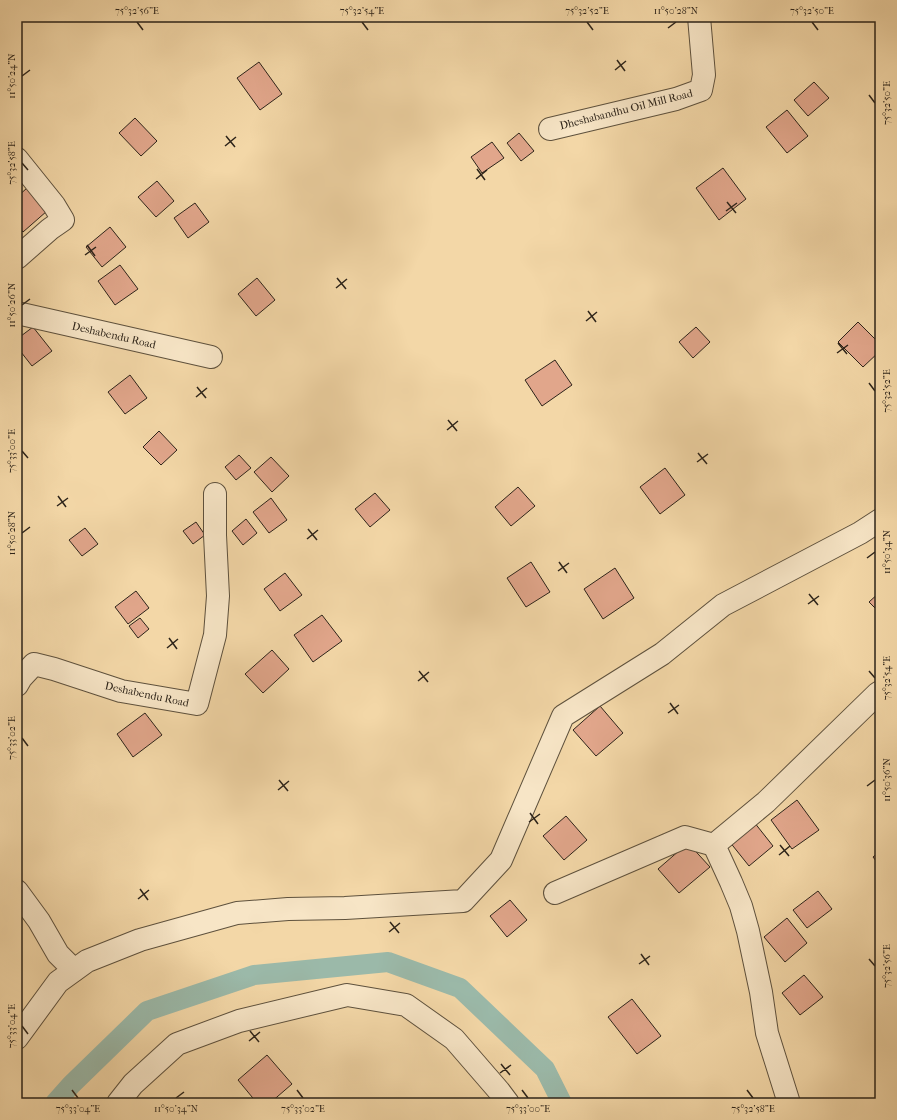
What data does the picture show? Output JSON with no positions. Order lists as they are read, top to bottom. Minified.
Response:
{"streets":{"street":["Dheshabandhu Oil Mill Road","Deshabendu Road"]},"coordinates":["75°32'56\"E","75°32'54\"E","75°32'52\"E","11°50'28\"N","75°32'50\"E","11°50'24\"N","75°32'58\"E","11°50'26\"N","75°33'00\"E","11°50'34\"N","75°33'02\"E","11°50'36\"N","75°33'04\"E"]}
